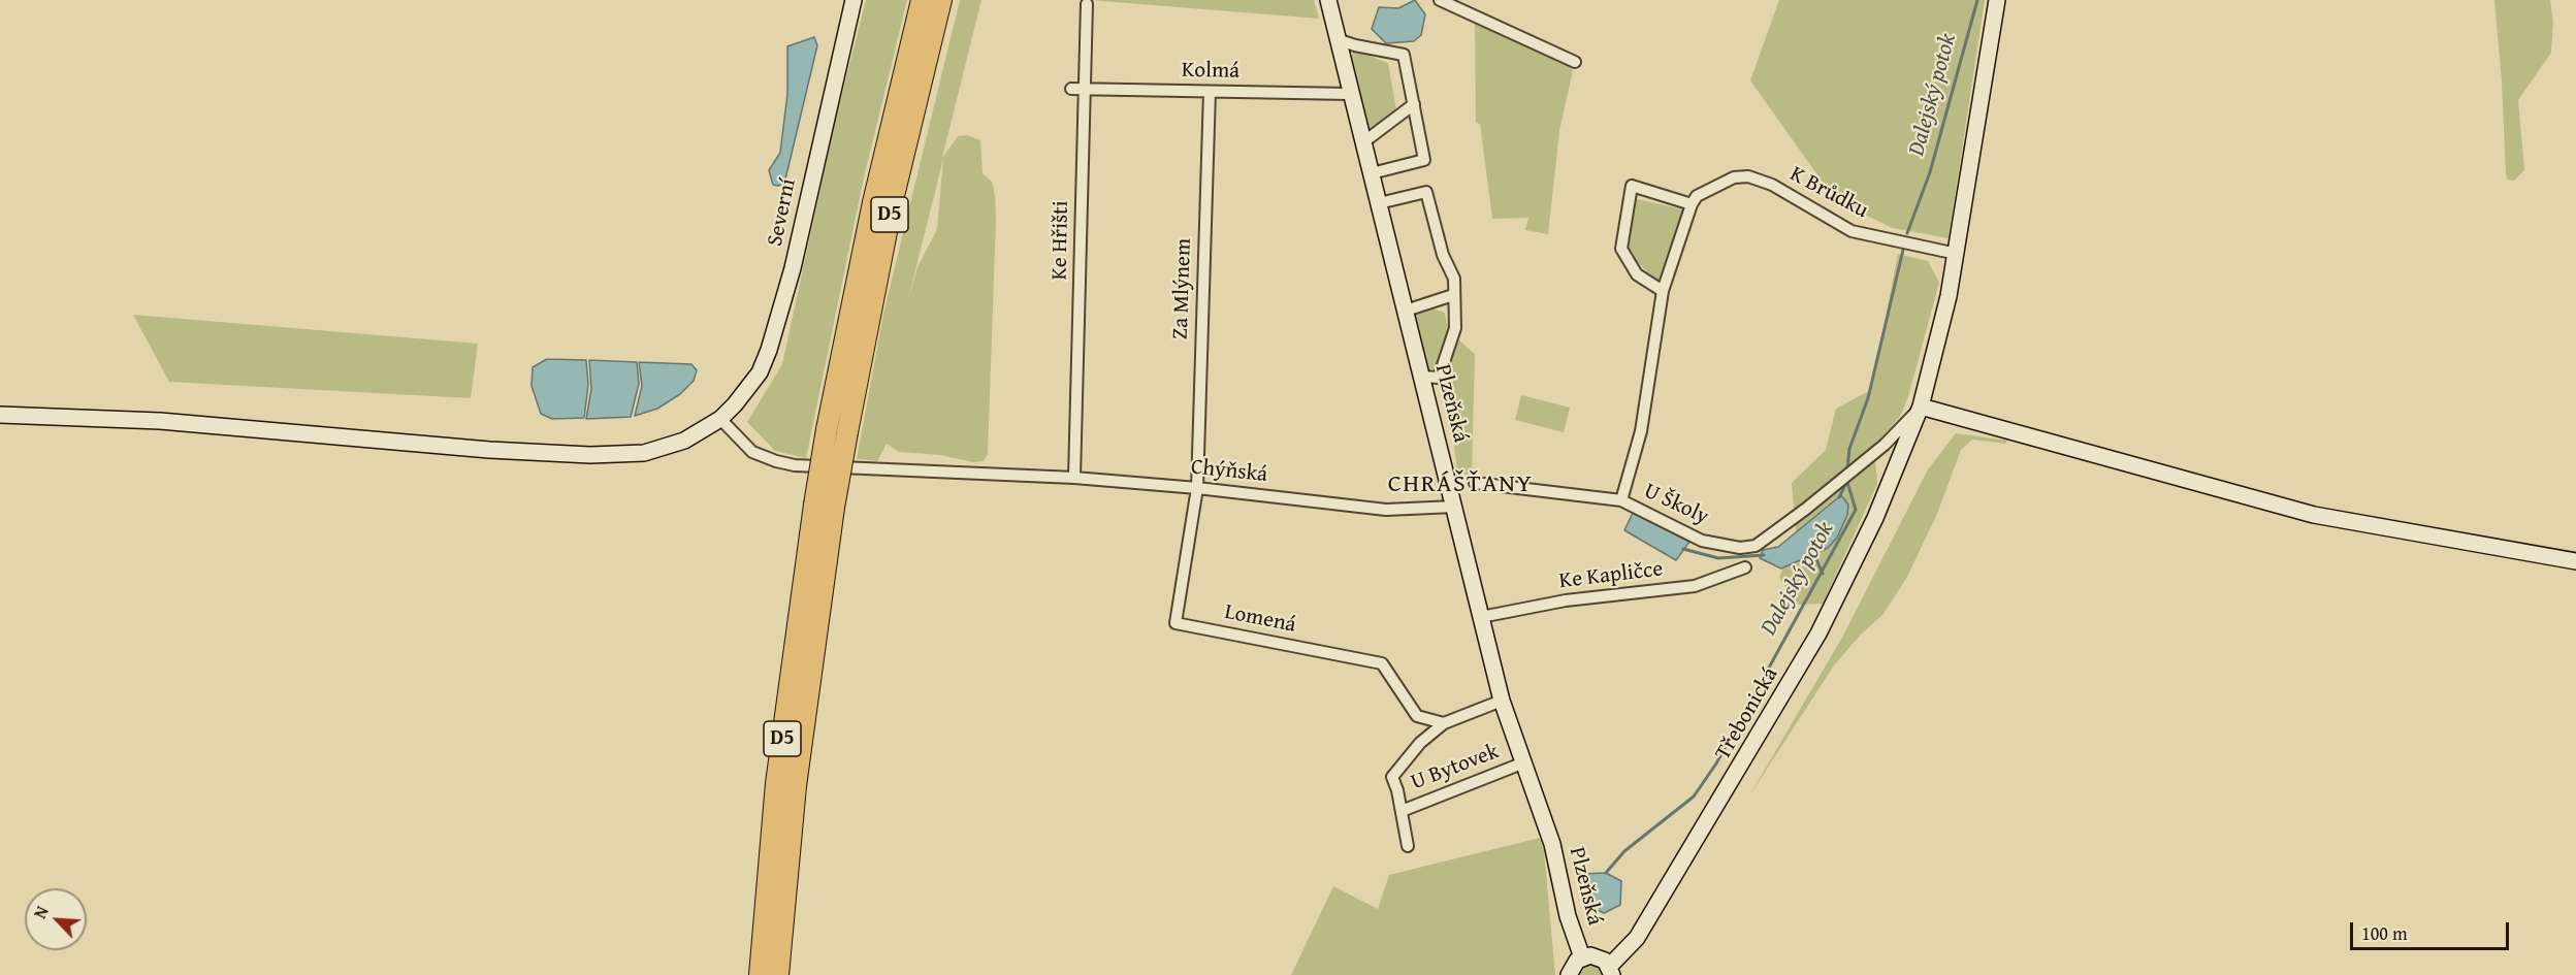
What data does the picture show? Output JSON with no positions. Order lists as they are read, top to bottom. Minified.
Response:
{"streets":{"highway":["D5"],"street":["Kolmá","K Brůdku","Severní","Ke Hřišti","Za Mlýnem","Plzeňská","Chýňská","U Školy","Ke Kapličce","Lomená","Třebonická","U Bytovek"]},"crossings":[["Kolmá","Ke Hřišti"],["Kolmá","Za Mlýnem"],["Kolmá","Plzeňská"],["K Brůdku","Třebonická"],["Severní","Chýňská"],["Ke Hřišti","Chýňská"],["Za Mlýnem","Chýňská"],["Za Mlýnem","Lomená"],["Plzeňská","Chýňská"],["Plzeňská","Ke Kapličce"],["Plzeňská","Třebonická"],["Plzeňská","U Bytovek"],["Chýňská","Lomená"],["U Školy","Třebonická"]],"districts":["CHRÁŠŤANY"],"water":["Dalejský potok"],"scale_bar":"100 m","north":"top left"}
